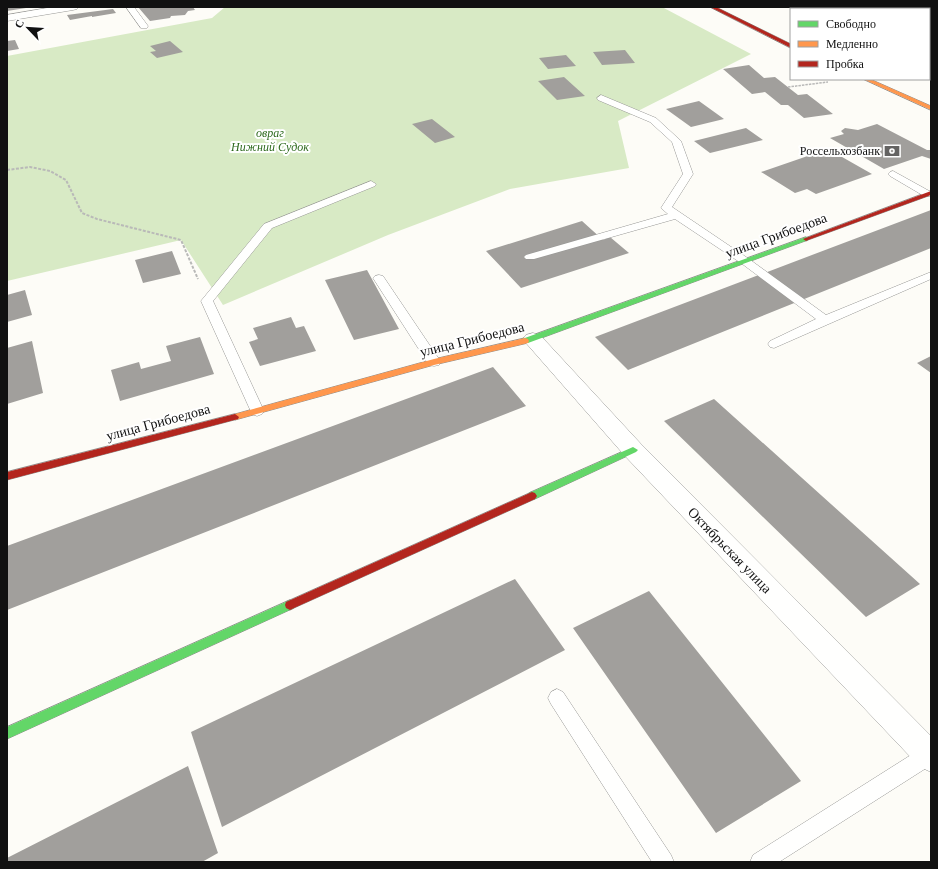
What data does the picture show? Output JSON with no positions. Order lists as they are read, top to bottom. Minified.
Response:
{"streets":{"street":["улица Грибоедова","Октябрьская улица"]},"crossings":[["улица Грибоедова","Октябрьская улица"]],"parks":["овраг Нижний Судок"],"places":{"bank":["Россельхозбанк"]},"legend":["Свободно","Медленно","Пробка"],"north":"top left"}
